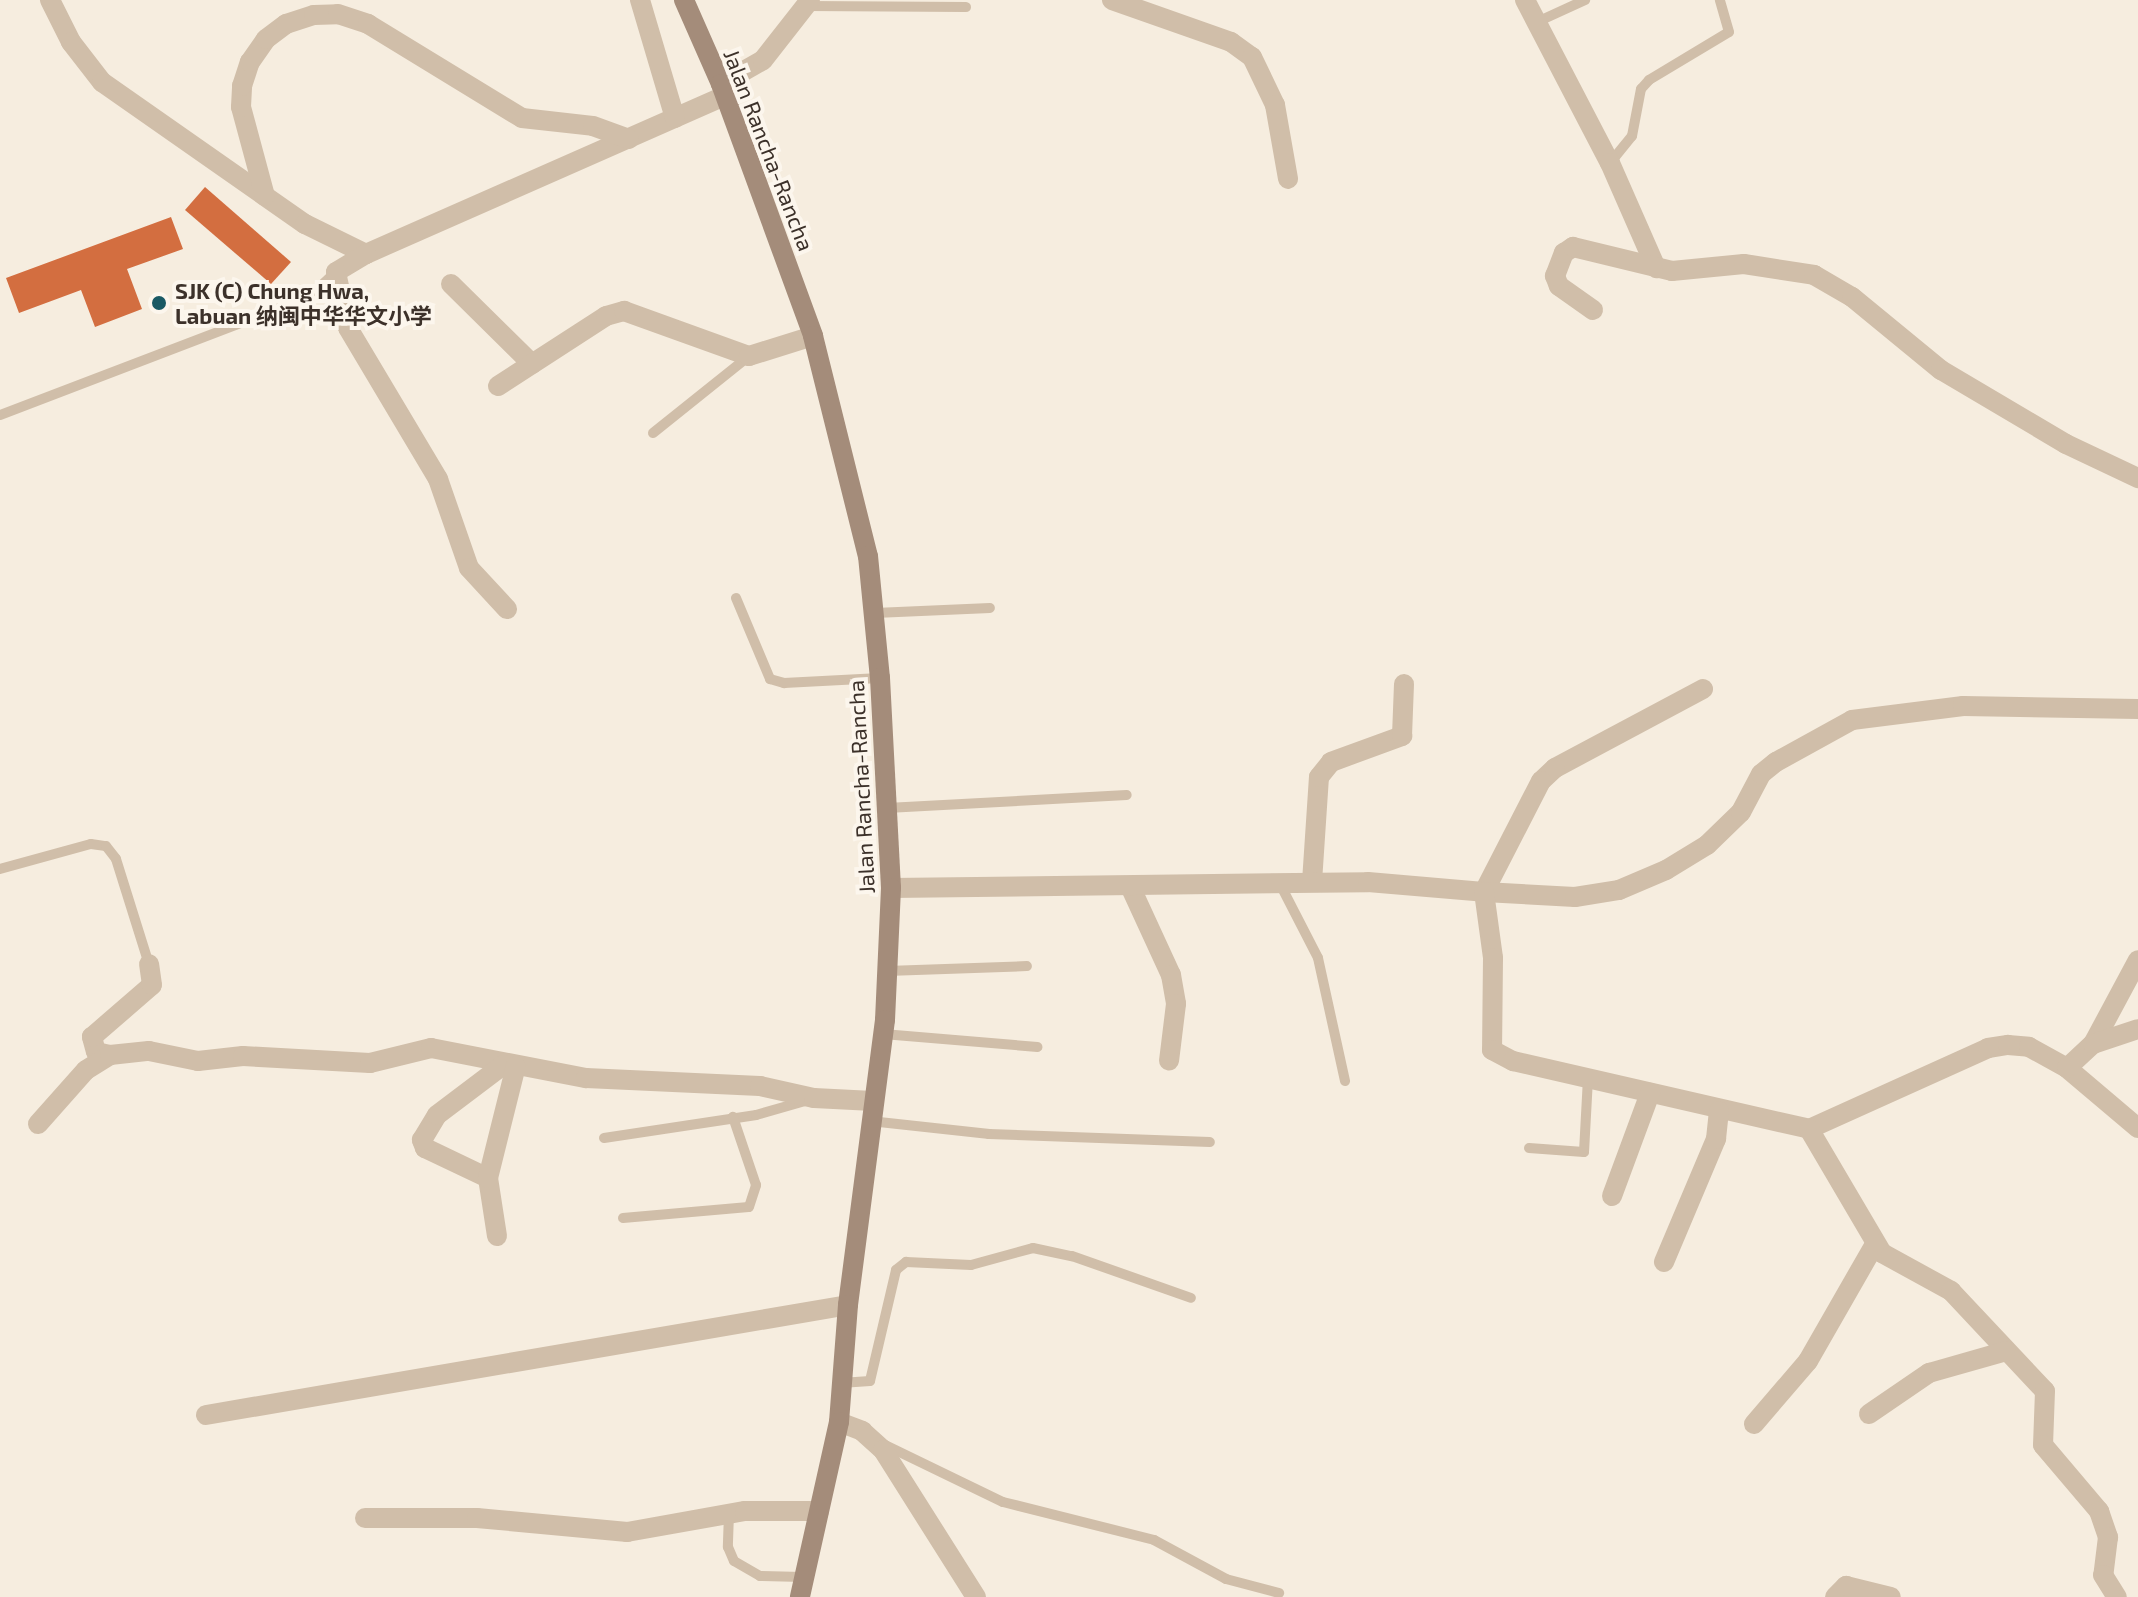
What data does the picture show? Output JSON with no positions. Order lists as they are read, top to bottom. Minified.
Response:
{"streets":{"main road":["Jalan Rancha-Rancha"]},"places":["SJK (C) Chung Hwa, Labuan 纳闽中华华文小学"]}
